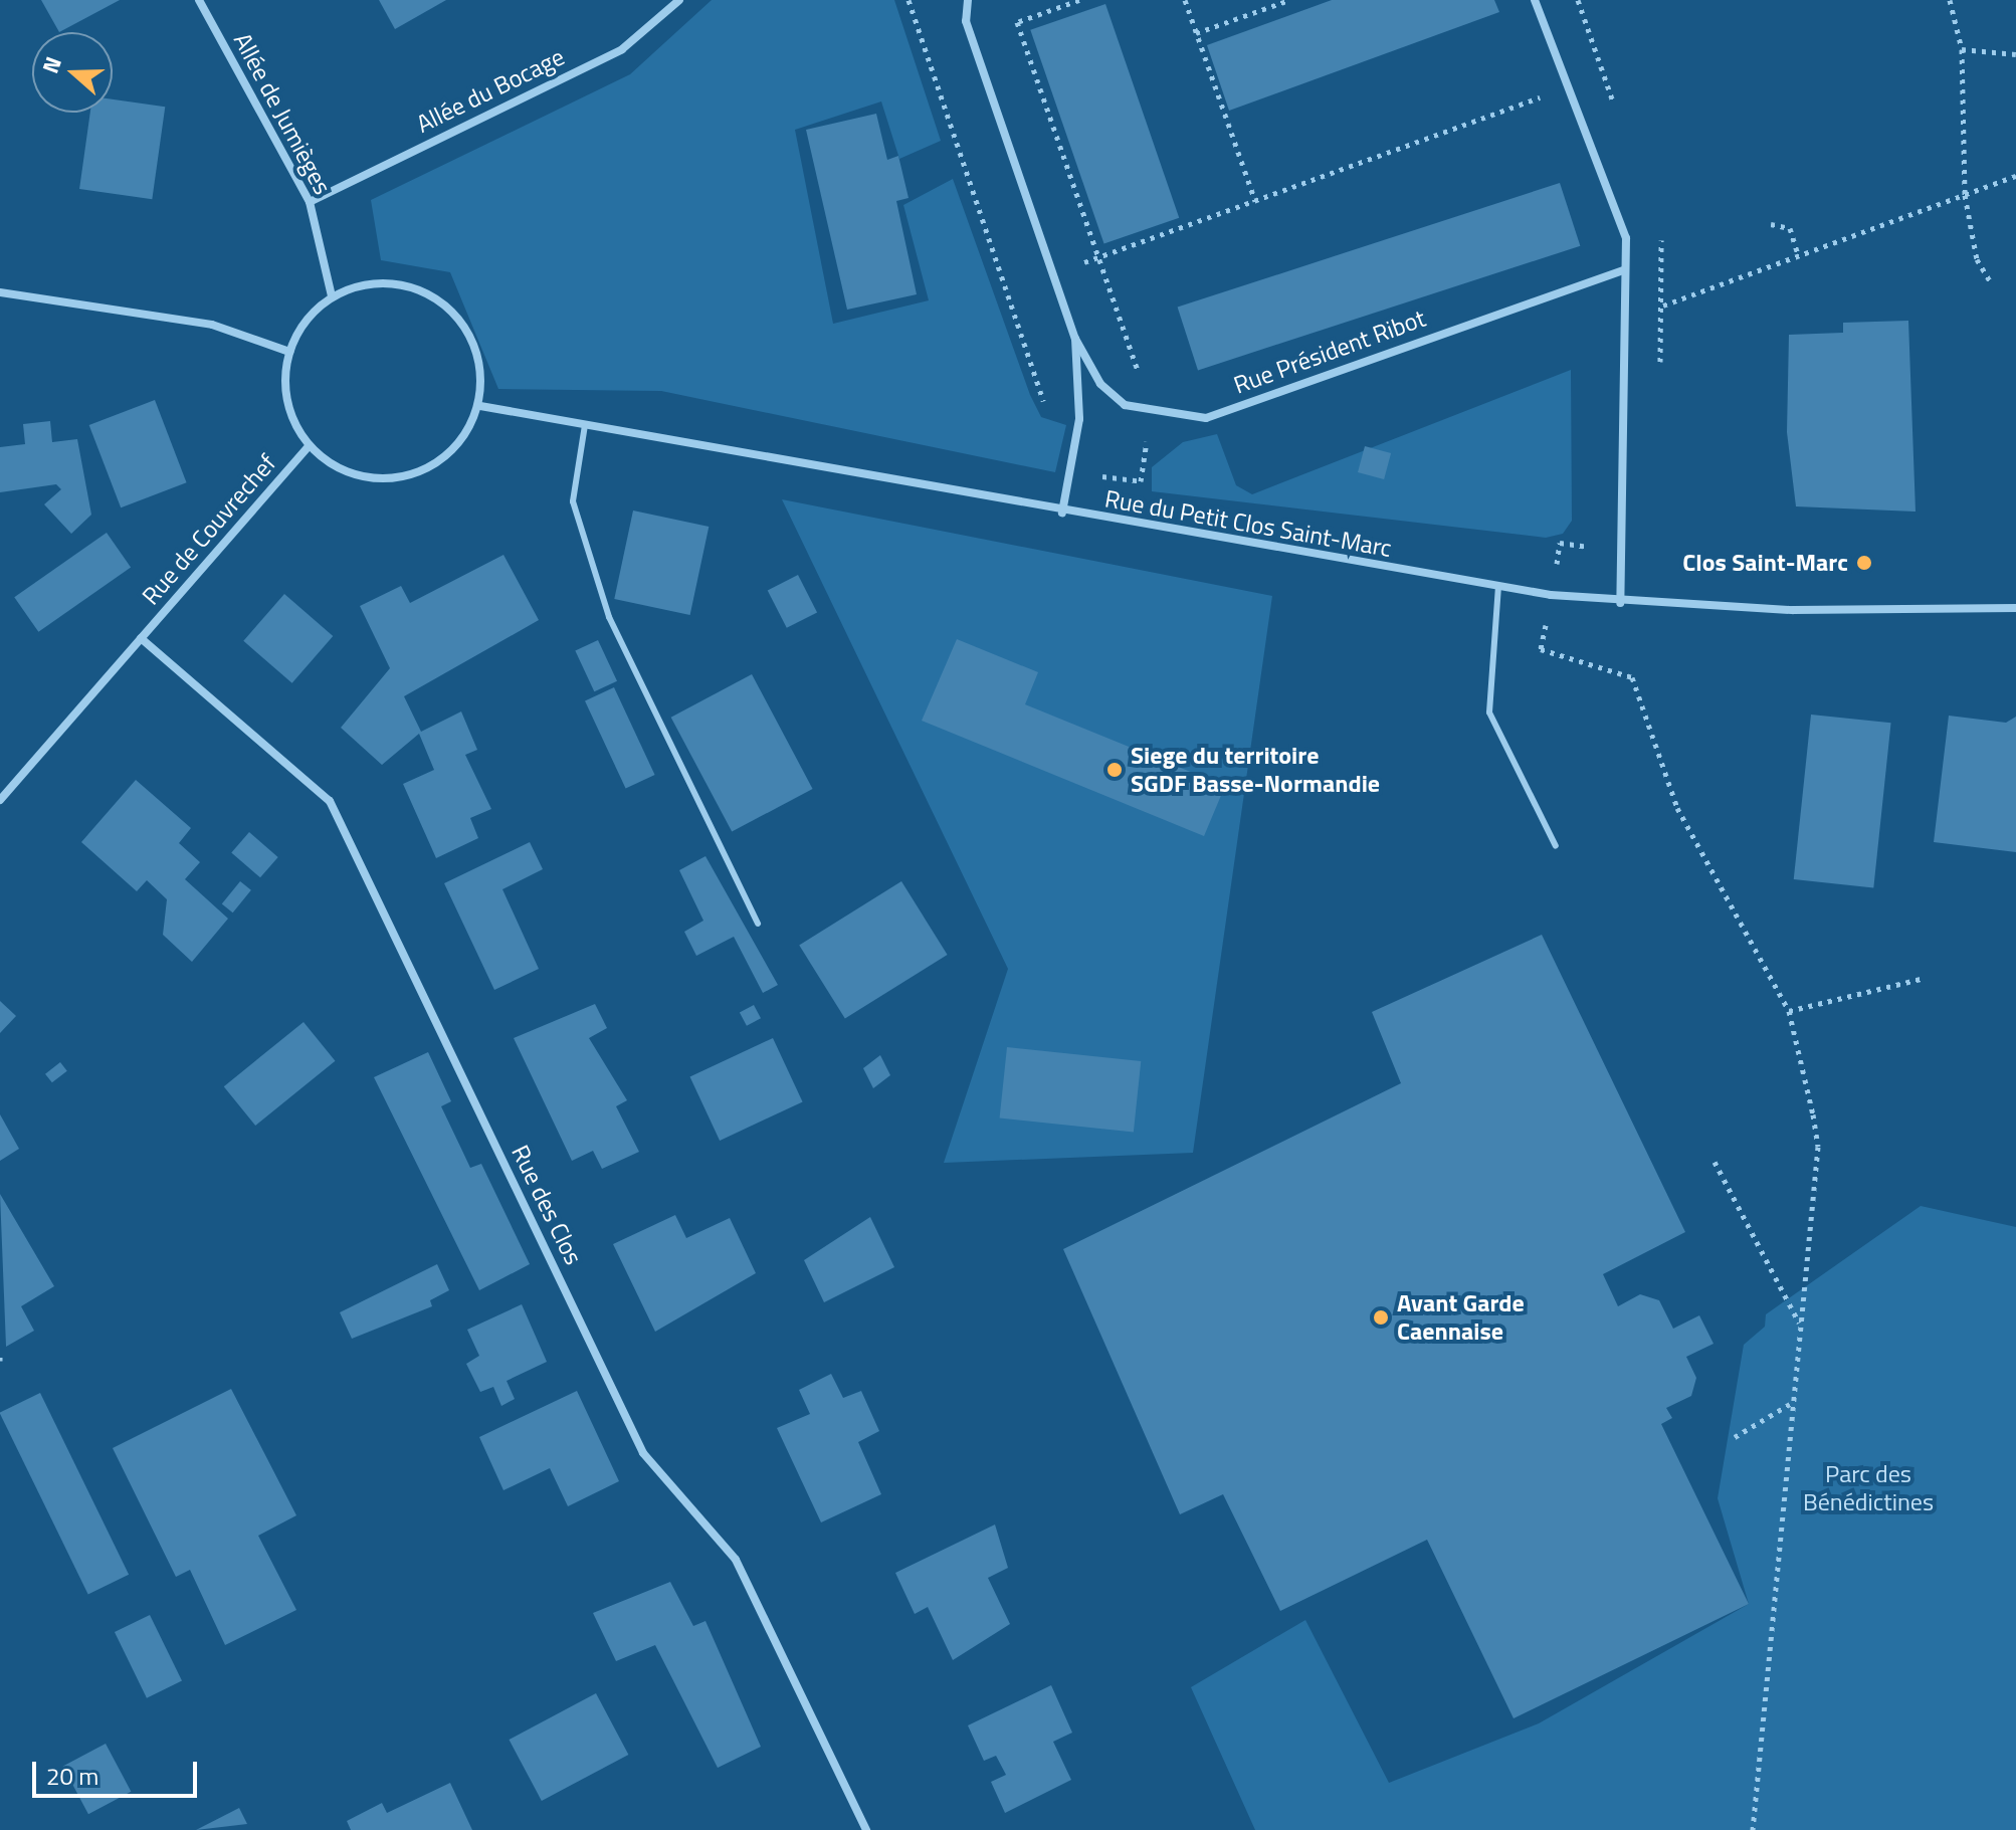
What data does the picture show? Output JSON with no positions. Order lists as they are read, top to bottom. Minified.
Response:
{"streets":{"street":["Allée du Bocage","Allée de Jumièges","Rue Président Ribot","Rue du Petit Clos Saint-Marc","Rue de Couvrechef","Rue des Clos"]},"crossings":[["Allée du Bocage","Allée de Jumièges"],["Allée de Jumièges","Rue du Petit Clos Saint-Marc"],["Allée de Jumièges","Rue de Couvrechef"],["Rue Président Ribot","Rue du Petit Clos Saint-Marc"],["Rue du Petit Clos Saint-Marc","Rue de Couvrechef"],["Rue de Couvrechef","Rue des Clos"]],"parks":["Parc des Bénédictines"],"places":["Clos Saint-Marc","Siege du territoire SGDF Basse-Normandie","Avant Garde Caennaise"],"scale_bar":"20 m","north":"left"}
